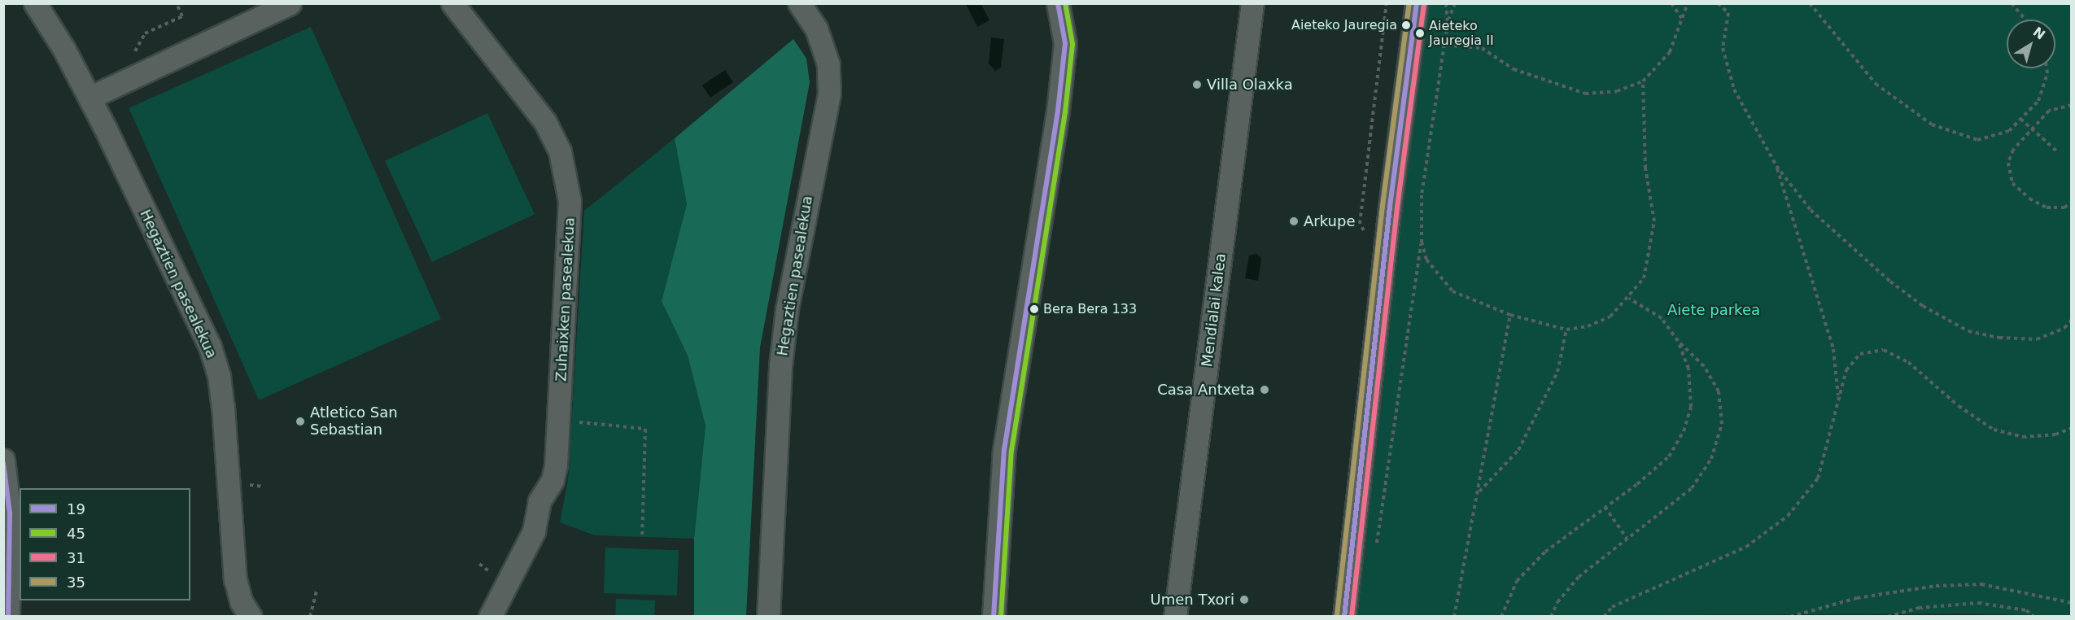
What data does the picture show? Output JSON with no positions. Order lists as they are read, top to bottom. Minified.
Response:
{"streets":{"street":["Hegaztien pasealekua","Zuhaixken pasealekua","Mendialai kalea"]},"parks":["Aiete parkea"],"places":["Aieteko Jauregia","Aieteko Jauregia II","Villa Olaxka","Arkupe","Bera Bera 133","Casa Antxeta","Atletico San Sebastian","Umen Txori"],"lines":["transit line 19","transit line 45","transit line 35","transit line 31"],"legend":["19","45","31","35"],"north":"top right"}
